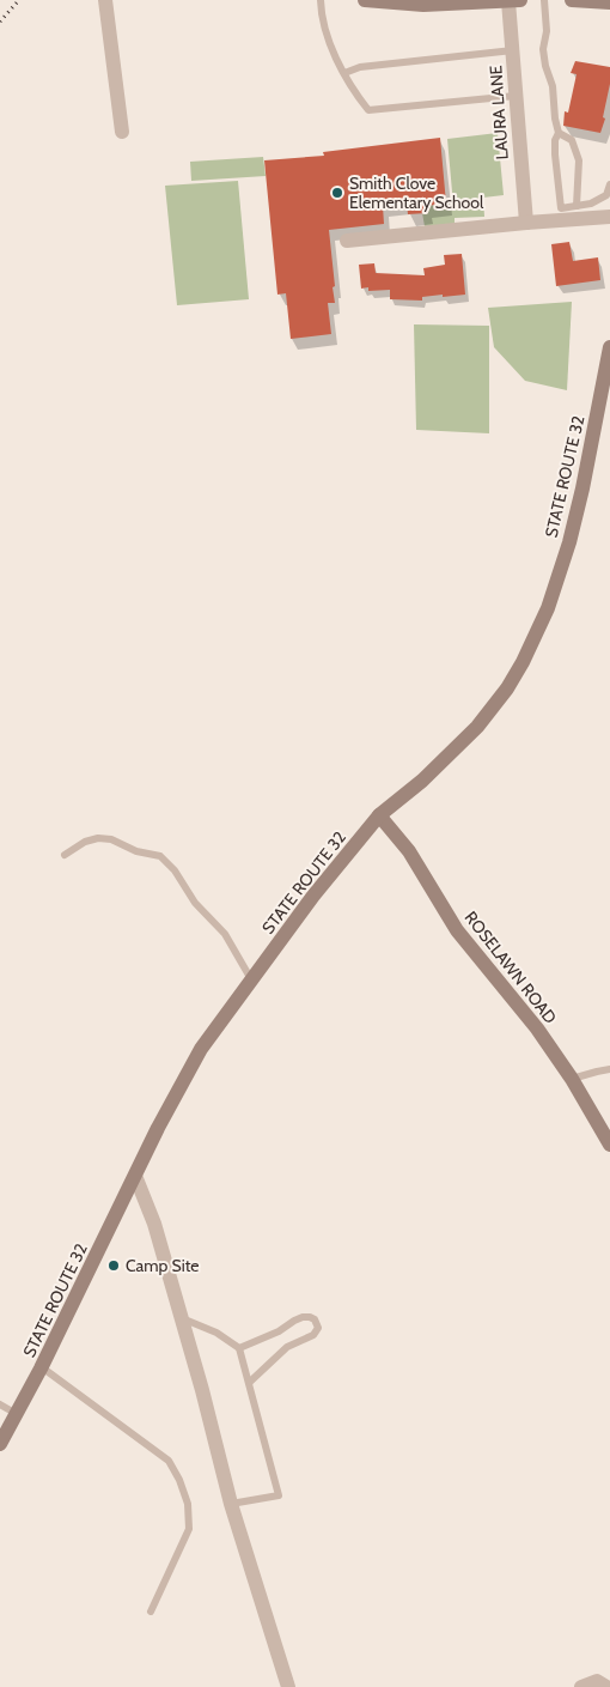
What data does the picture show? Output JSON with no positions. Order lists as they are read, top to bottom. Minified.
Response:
{"streets":{"main road":["STATE ROUTE 32","ROSELAWN ROAD"],"street":["LAURA LANE"]},"crossings":[["STATE ROUTE 32","ROSELAWN ROAD"]],"places":["Smith Clove Elementary School","Camp Site"]}
